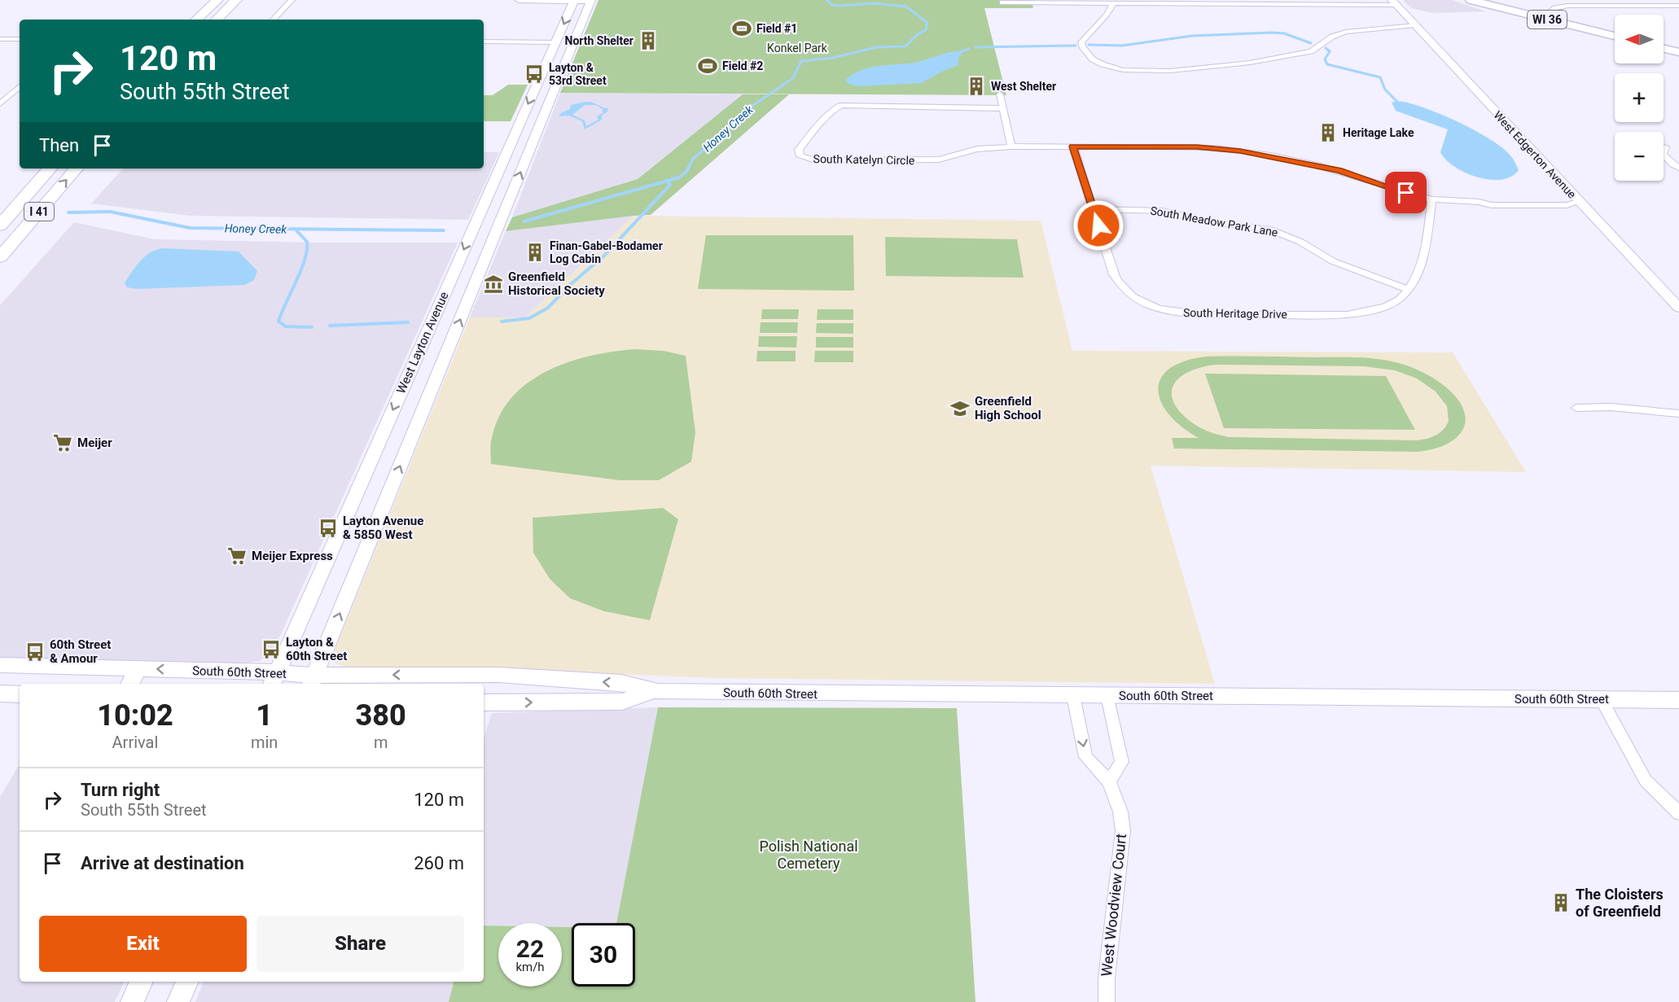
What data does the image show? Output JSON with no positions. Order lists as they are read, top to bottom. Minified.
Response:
{"streets":{"highway":["I 41"],"main road":["WI 36","West Edgerton Avenue","West Layton Avenue","South 60th Street"],"street":["South Katelyn Circle","South Meadow Park Lane","South Heritage Drive","West Woodview Court"]},"crossings":[["South Meadow Park Lane","South Heritage Drive"],["West Layton Avenue","South 60th Street"]],"water":["Honey Creek"],"parks":["Konkel Park","Polish National Cemetery"],"places":{"sports":["Field #1","Field #2"],"building":["North Shelter","West Shelter","Heritage Lake","Finan-Gabel-Bodamer Log Cabin","The Cloisters of Greenfield"],"bus stop":["Layton & 53rd Street","Layton Avenue & 5850 West","Layton & 60th Street","60th Street & Amour"],"museum":["Greenfield Historical Society"],"school or university":["Greenfield High School"],"supermarket":["Meijer","Meijer Express"]},"north":"left","page":{"map_buttons":["+","−"],"turn":["120 m","South 55th Street"],"then":"Then","eta":["10:02","Arrival","1","min","380","m"],"list":[{"name":"Turn right","note":"South 55th Street","value":"120 m"},{"name":"Arrive at destination","value":"260 m"}],"buttons":["Exit","Share"],"speed":"22 km/h","limit":"30"}}
